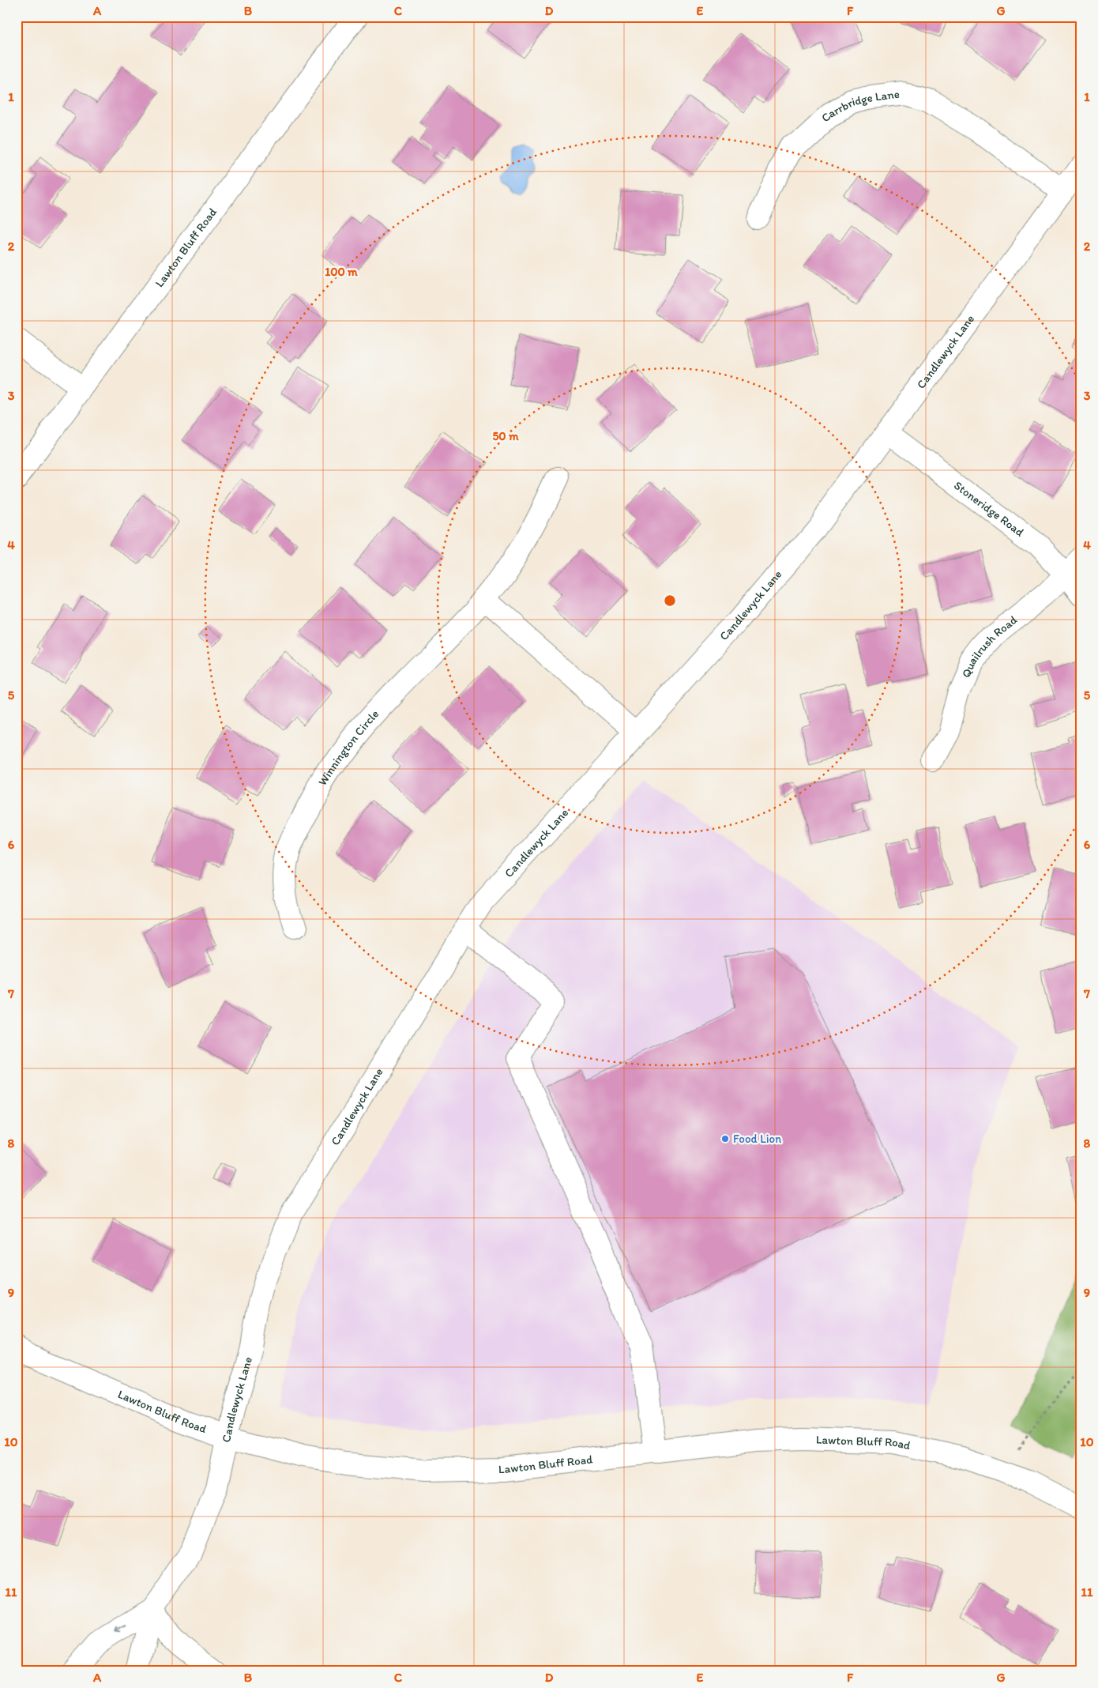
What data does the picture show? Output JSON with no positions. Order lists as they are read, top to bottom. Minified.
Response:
{"streets":{"street":["Carrbridge Lane","Lawton Bluff Road","Candlewyck Lane","Stoneridge Road","Quailrush Road","Winnington Circle"]},"crossings":[["Carrbridge Lane","Candlewyck Lane"],["Lawton Bluff Road","Candlewyck Lane"],["Candlewyck Lane","Stoneridge Road"],["Stoneridge Road","Quailrush Road"]],"places":["Food Lion"],"grid":{"columns":["A","B","C","D","E","F","G"],"rows":["1","2","3","4","5","6","7","8","9","10","11"]},"rings":["100 m","50 m"]}
